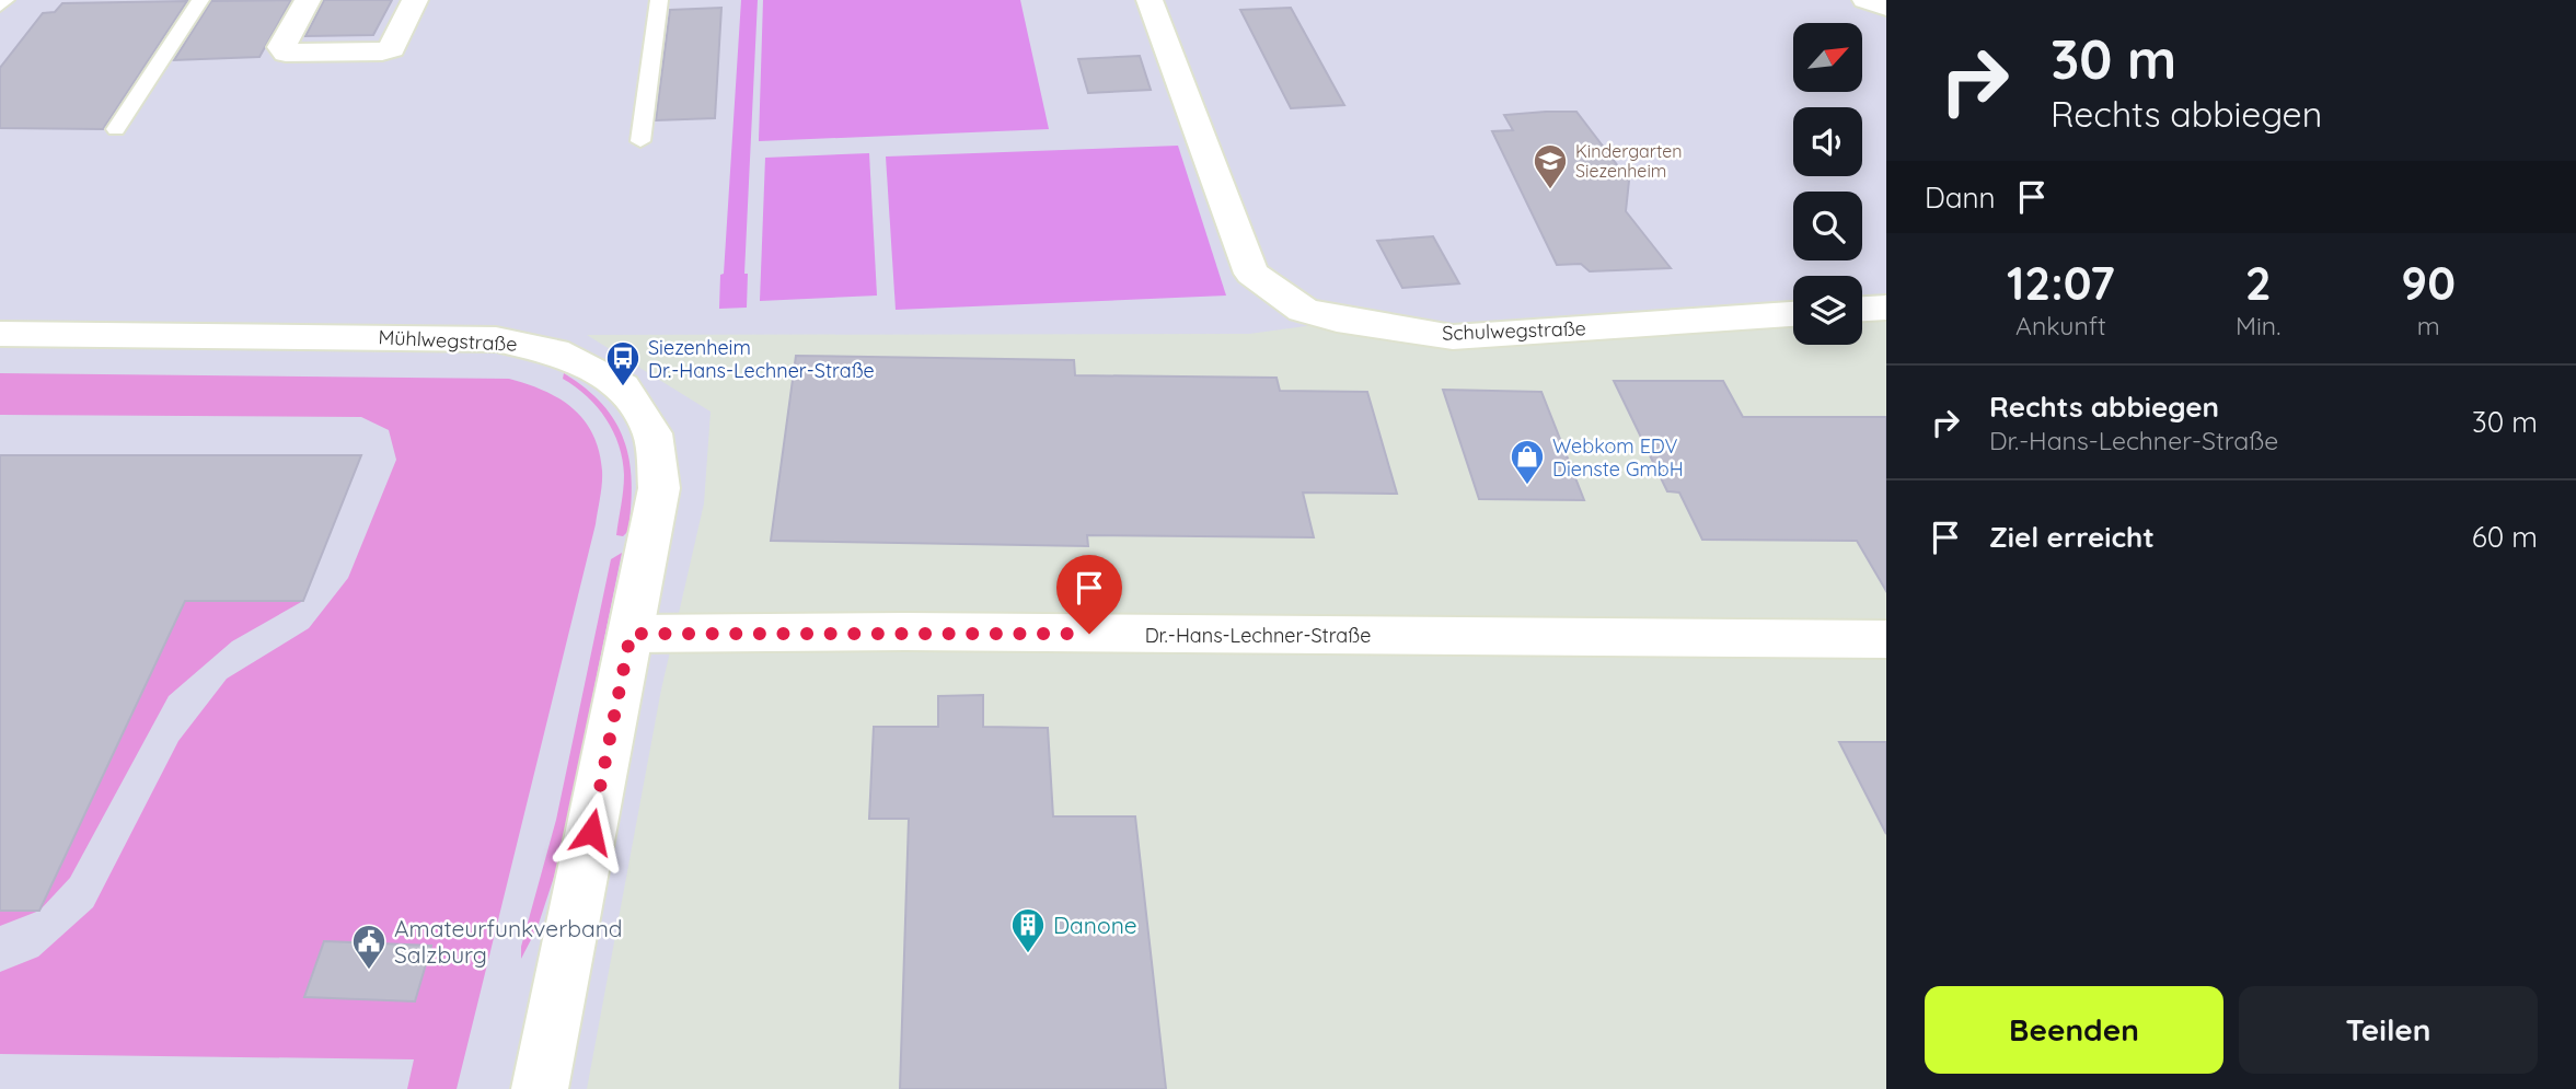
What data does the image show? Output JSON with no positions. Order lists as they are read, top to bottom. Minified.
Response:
{"streets":{"street":["Schulwegstraße","Mühlwegstraße","Dr.-Hans-Lechner-Straße"]},"crossings":[["Mühlwegstraße","Dr.-Hans-Lechner-Straße"]],"places":{"school or university":["Kindergarten Siezenheim"],"bus stop":["Siezenheim Dr.-Hans-Lechner-Straße"],"shop":["Webkom EDV Dienste GmbH"],"building":["Danone"],"public building":["Amateurfunkverband Salzburg"]},"north":"top right","page":{"turn":["30 m","Rechts abbiegen"],"then":"Dann","eta":["12:07","Ankunft","2","Min.","90","m"],"list":[{"name":"Rechts abbiegen","note":"Dr.-Hans-Lechner-Straße","value":"30 m"},{"name":"Ziel erreicht","value":"60 m"}],"buttons":["Beenden","Teilen"]}}
